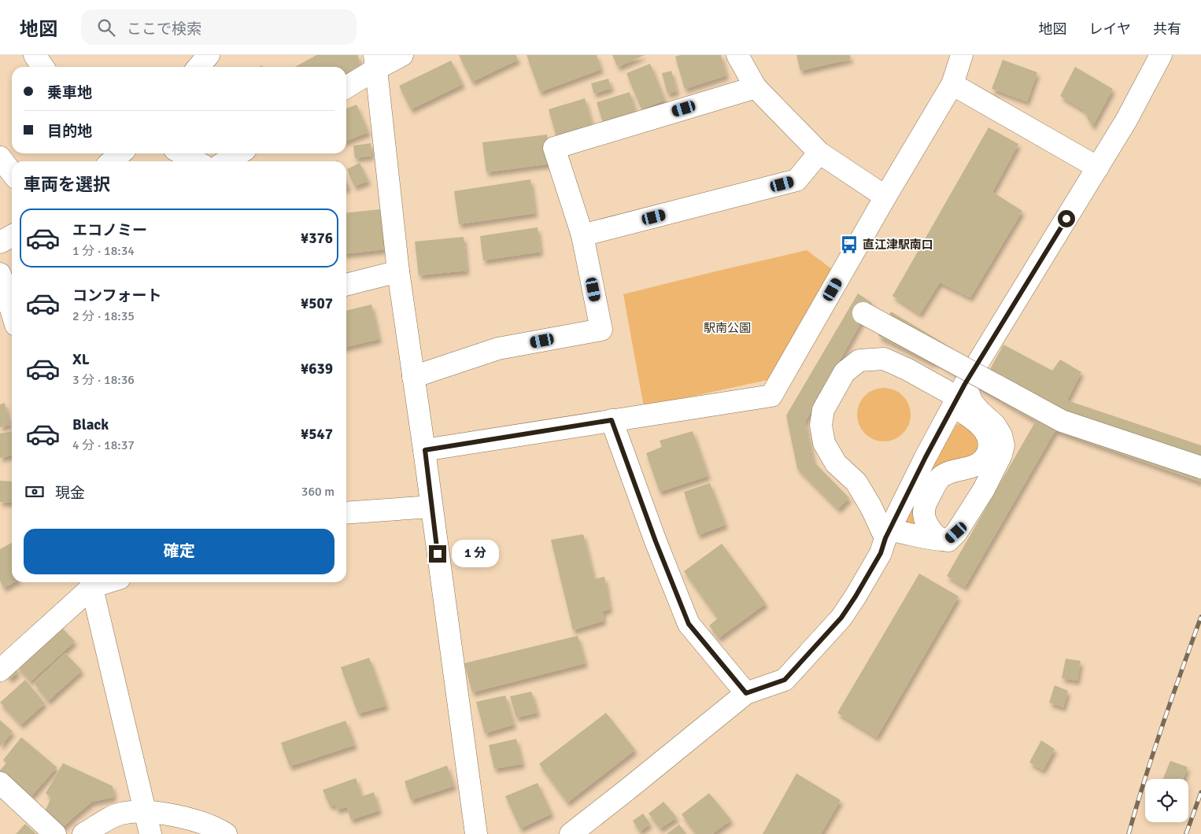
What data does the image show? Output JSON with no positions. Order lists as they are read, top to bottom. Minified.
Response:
{"parks":["駅南公園"],"places":{"bus stop":["直江津駅南口"]},"page":{"header":"地図","search":"ここで検索","nav":["地図","レイヤ","共有"],"banner":["乗車地","目的地"],"heading":"車両を選択","list":[{"name":"エコノミー","note":"1 分 · 18:34","value":"¥376"},{"name":"コンフォート","note":"2 分 · 18:35","value":"¥507"},{"name":"XL","note":"3 分 · 18:36","value":"¥639"},{"name":"Black","note":"4 分 · 18:37","value":"¥547"}],"pay":["現金","360 m"],"buttons":"確定","bubble":"1 分"}}
